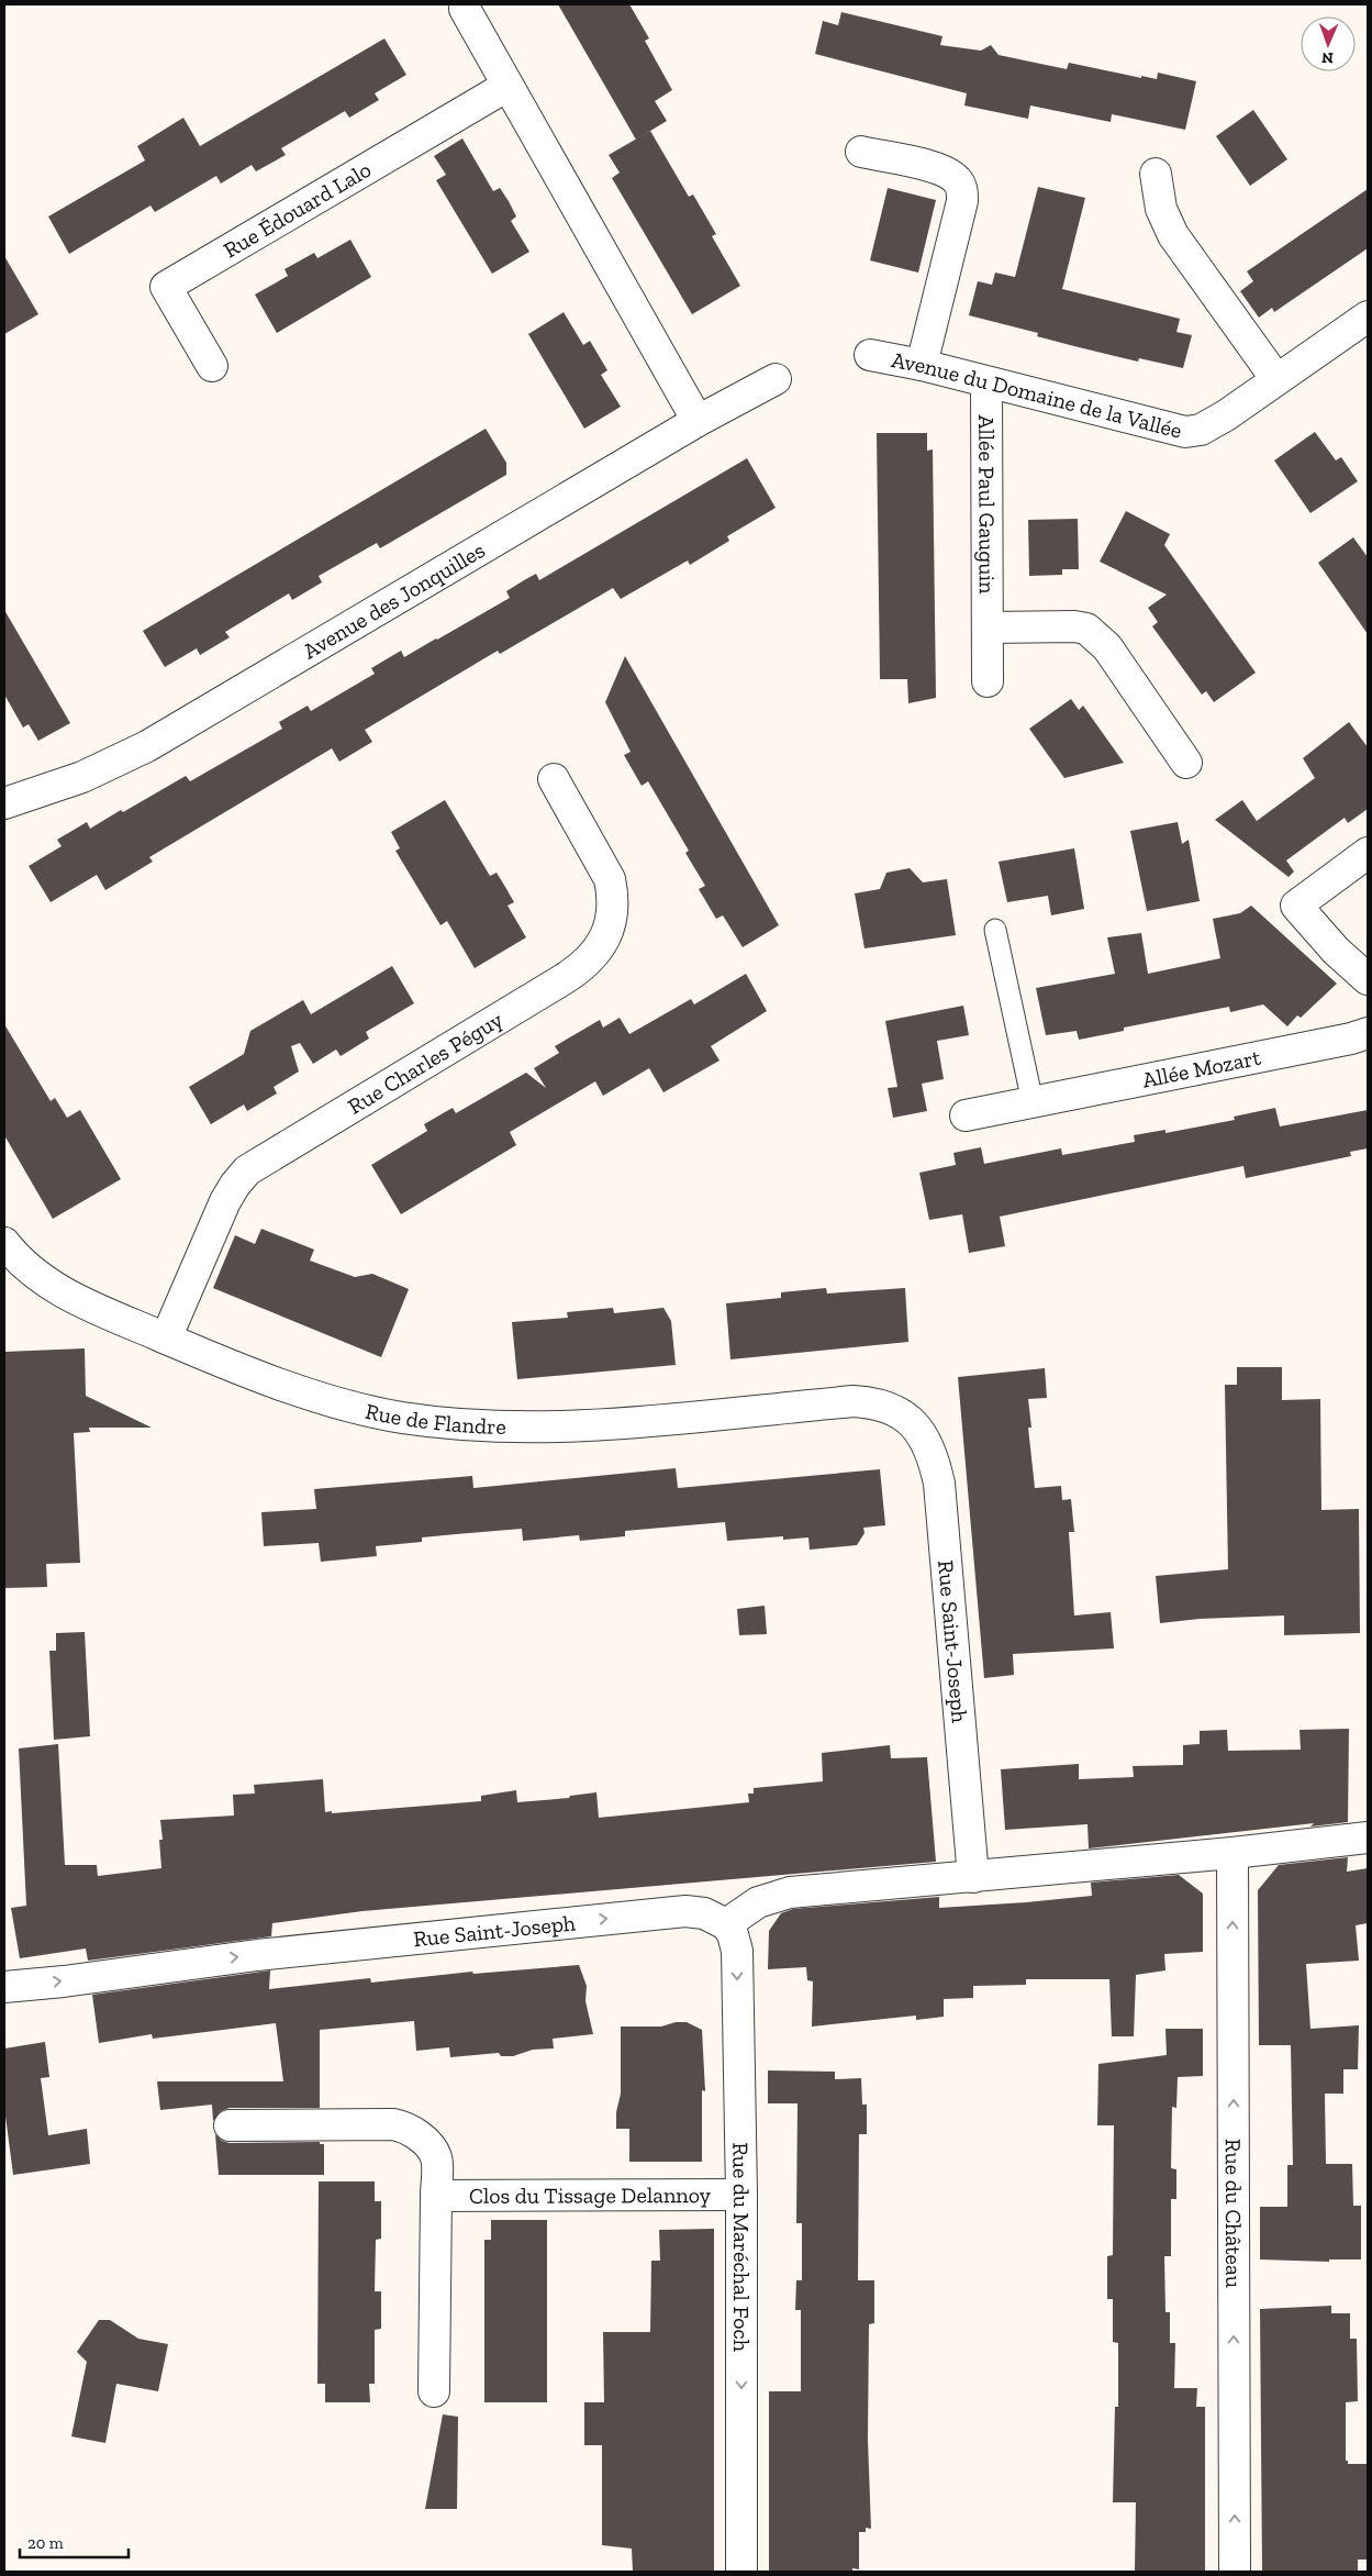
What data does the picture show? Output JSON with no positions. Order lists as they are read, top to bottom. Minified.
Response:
{"streets":{"street":["Rue Édouard Lalo","Avenue du Domaine de la Vallée","Allée Paul Gauguin","Avenue des Jonquilles","Rue Charles Péguy","Allée Mozart","Rue de Flandre","Rue Saint-Joseph","Clos du Tissage Delannoy","Rue du Château","Rue du Maréchal Foch"]},"crossings":[["Avenue du Domaine de la Vallée","Allée Paul Gauguin"],["Rue Charles Péguy","Rue de Flandre"],["Rue de Flandre","Rue Saint-Joseph"],["Rue Saint-Joseph","Rue du Maréchal Foch"],["Clos du Tissage Delannoy","Rue du Maréchal Foch"]],"one_way":["Rue Saint-Joseph","Rue du Château","Rue du Maréchal Foch"],"scale_bar":"20 m","north":"bottom"}
